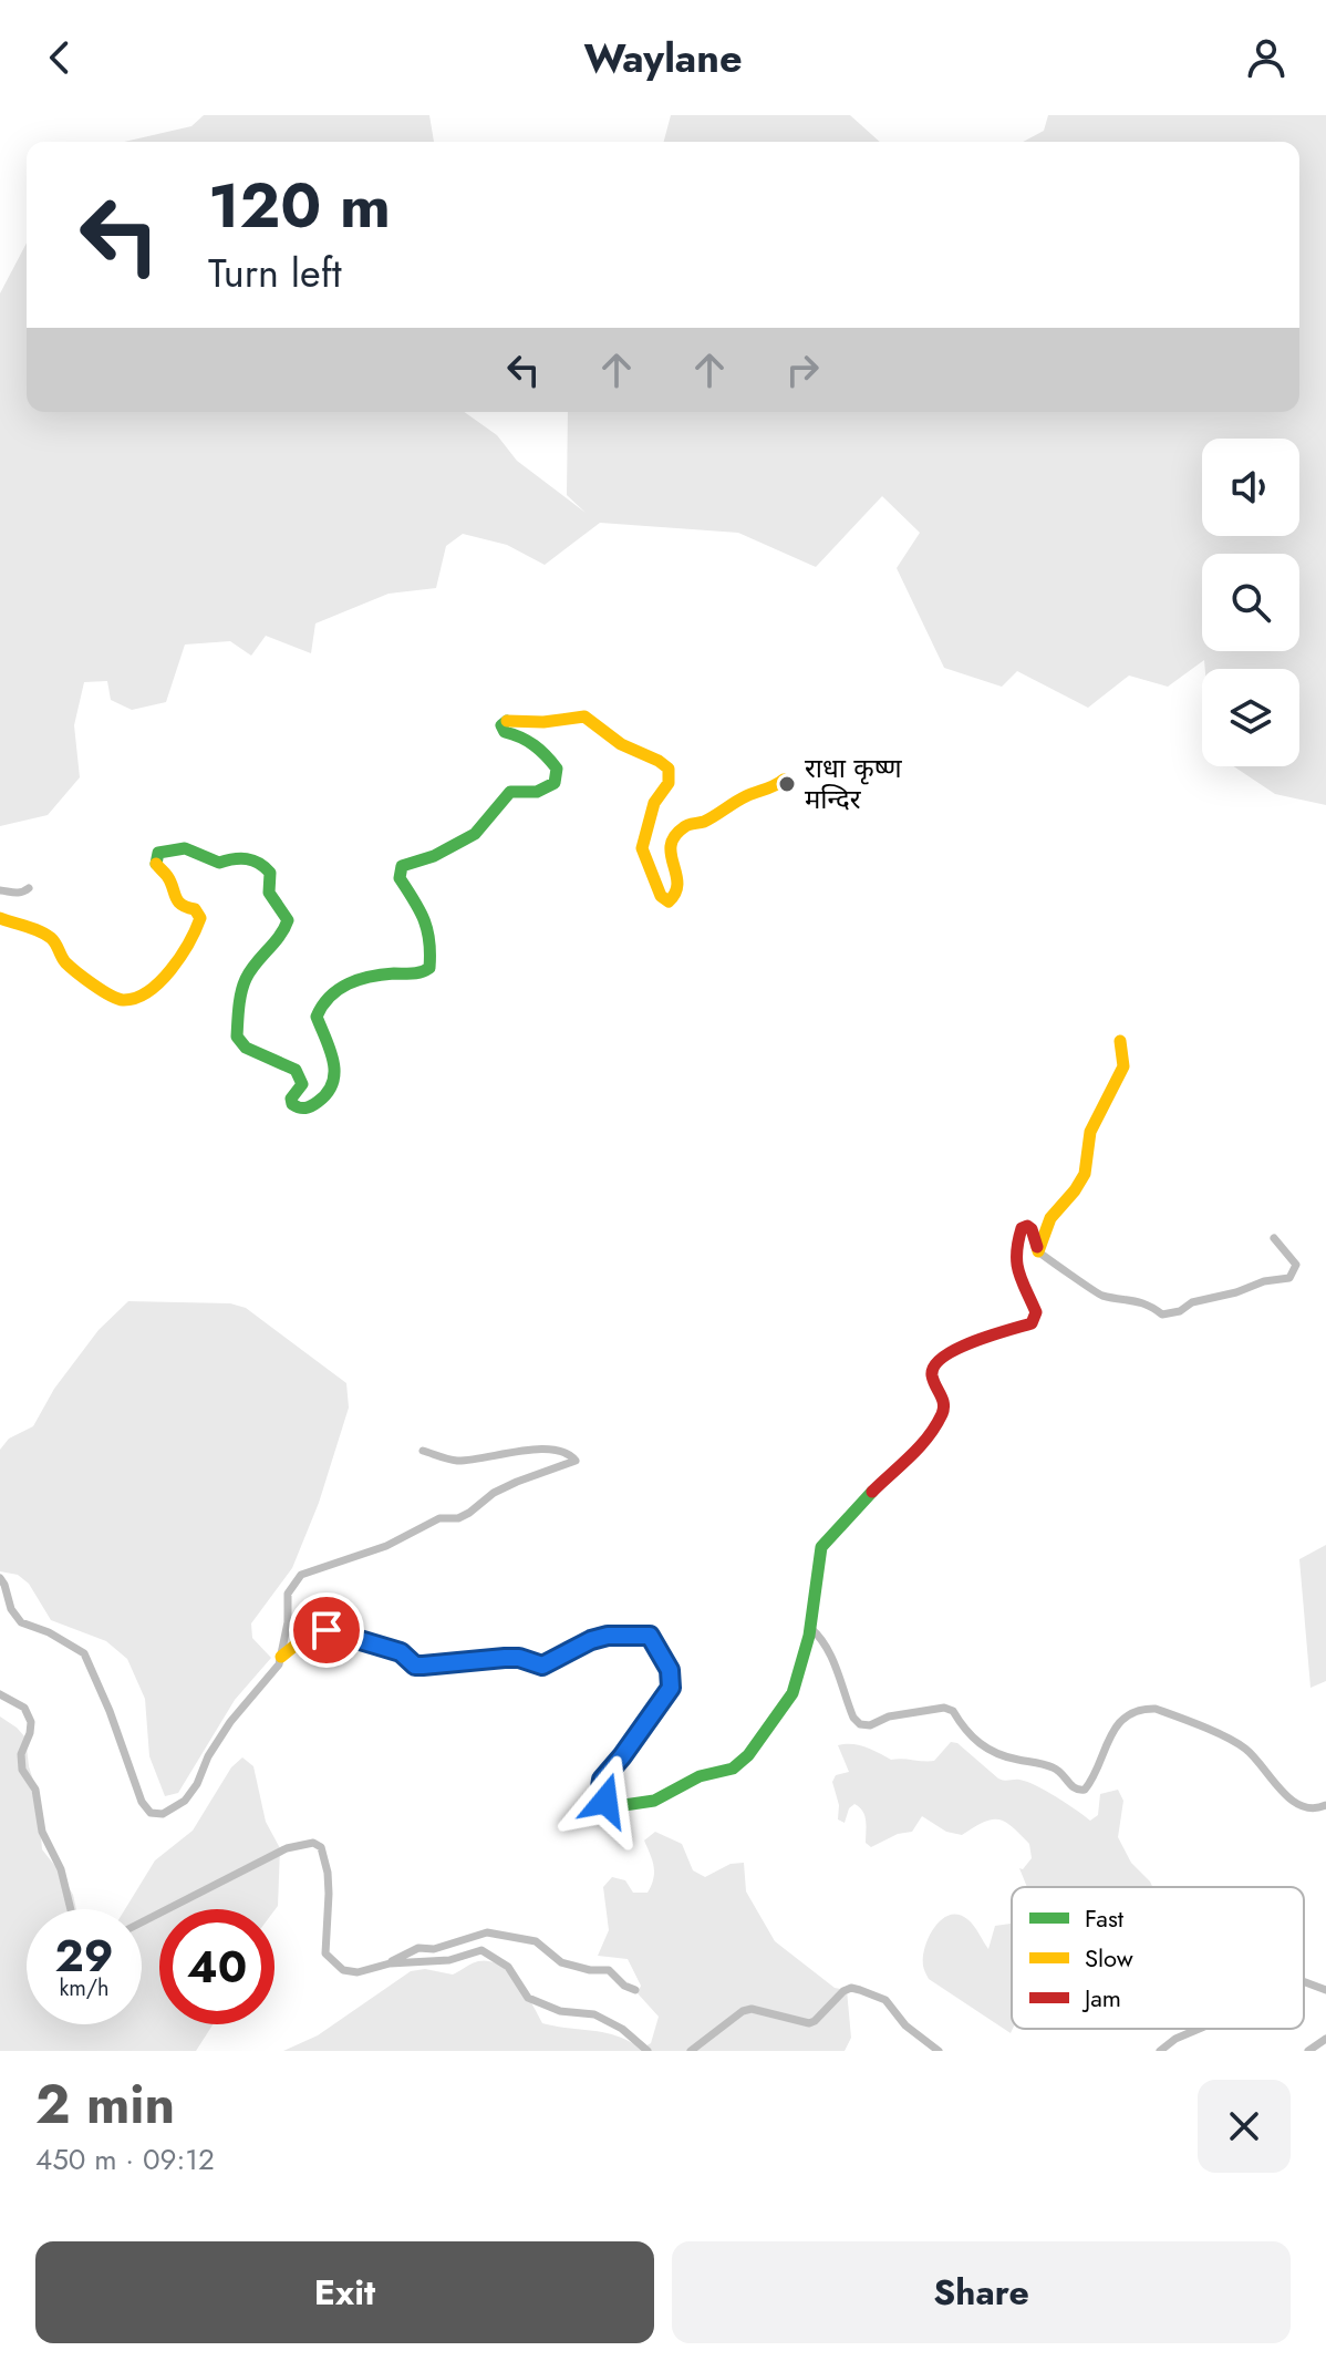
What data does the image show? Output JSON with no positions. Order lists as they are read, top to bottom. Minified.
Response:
{"places":["राधा कृष्ण मन्दिर"],"legend":["Fast","Slow","Jam"],"page":{"header":"Waylane","turn":["120 m","Turn left"],"speed":"29 km/h","limit":"40","heading":["2 min","450 m · 09:12"],"buttons":["Exit","Share"]}}
